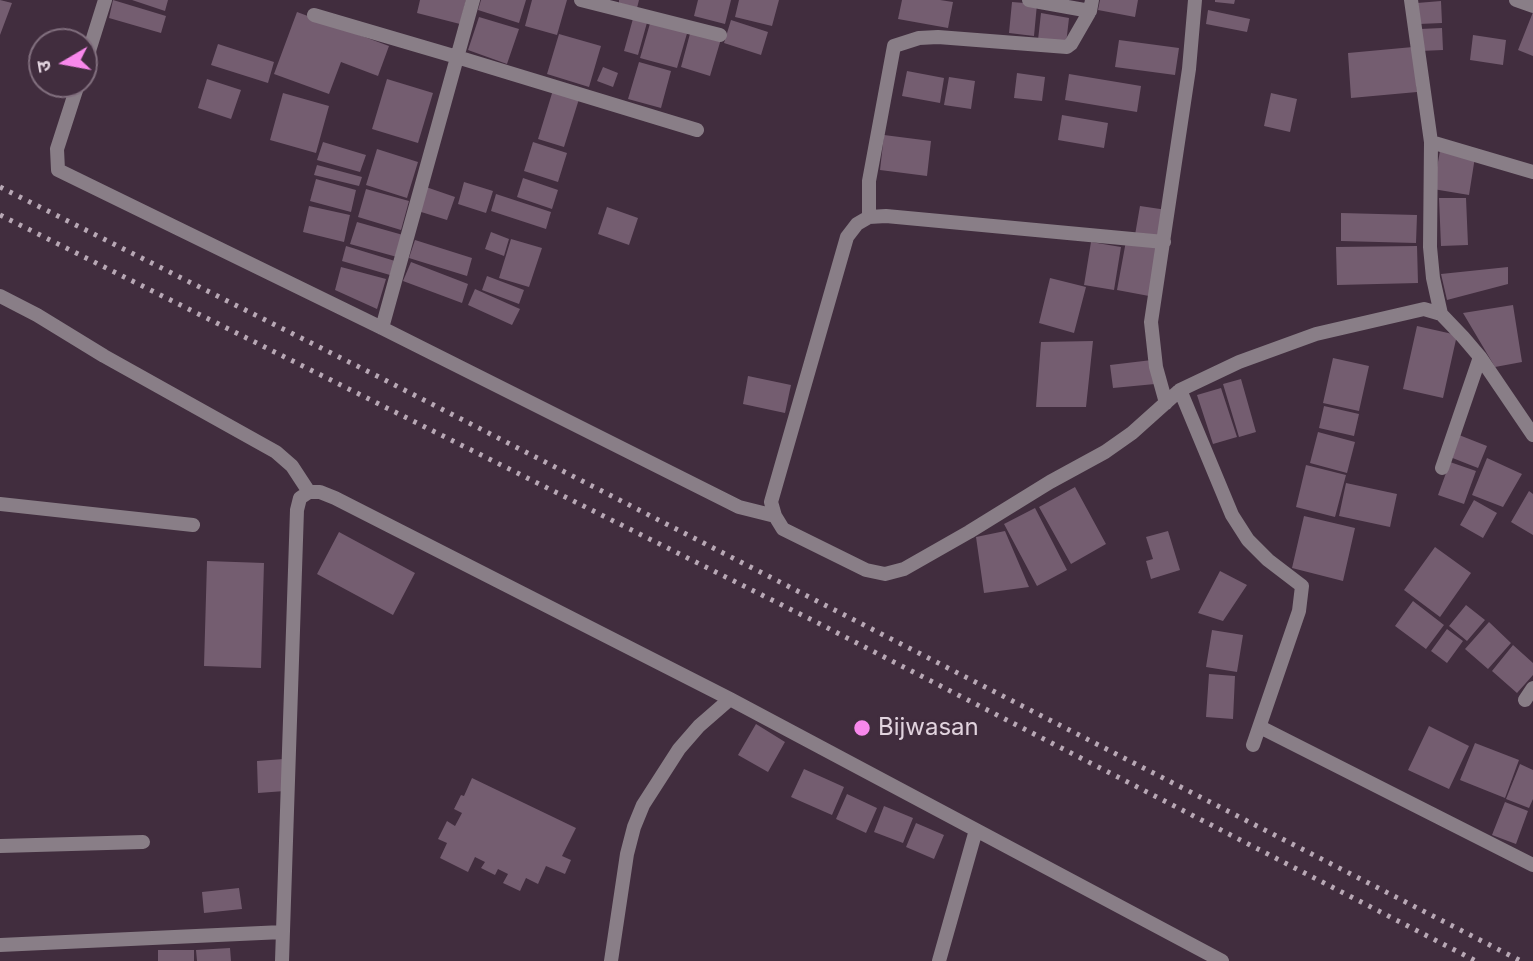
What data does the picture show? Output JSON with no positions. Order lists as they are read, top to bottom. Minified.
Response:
{"places":["Bijwasan"],"north":"left"}
